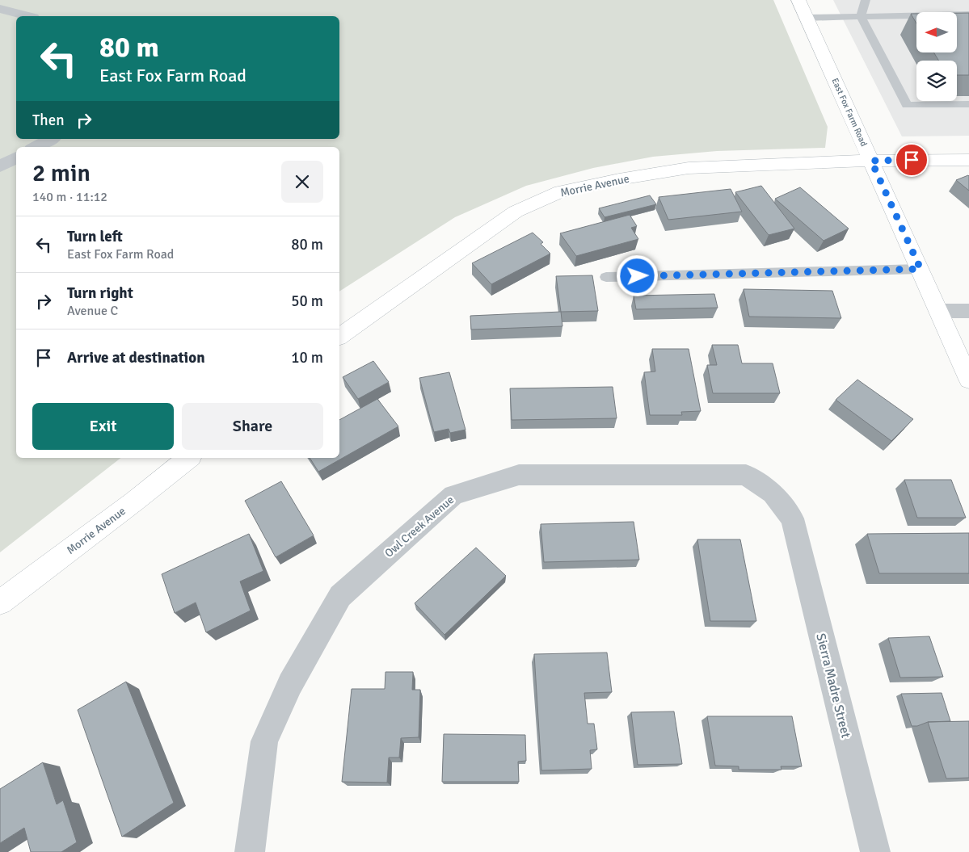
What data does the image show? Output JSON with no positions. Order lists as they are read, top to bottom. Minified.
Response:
{"streets":{"main road":["East Fox Farm Road","Morrie Avenue"],"street":["Owl Creek Avenue","Sierra Madre Street"]},"crossings":[["East Fox Farm Road","Morrie Avenue"],["Owl Creek Avenue","Sierra Madre Street"]],"north":"left","page":{"turn":["80 m","East Fox Farm Road"],"then":"Then","heading":["2 min","140 m · 11:12"],"list":[{"name":"Turn left","note":"East Fox Farm Road","value":"80 m"},{"name":"Turn right","note":"Avenue C","value":"50 m"},{"name":"Arrive at destination","value":"10 m"}],"buttons":["Exit","Share"]}}
